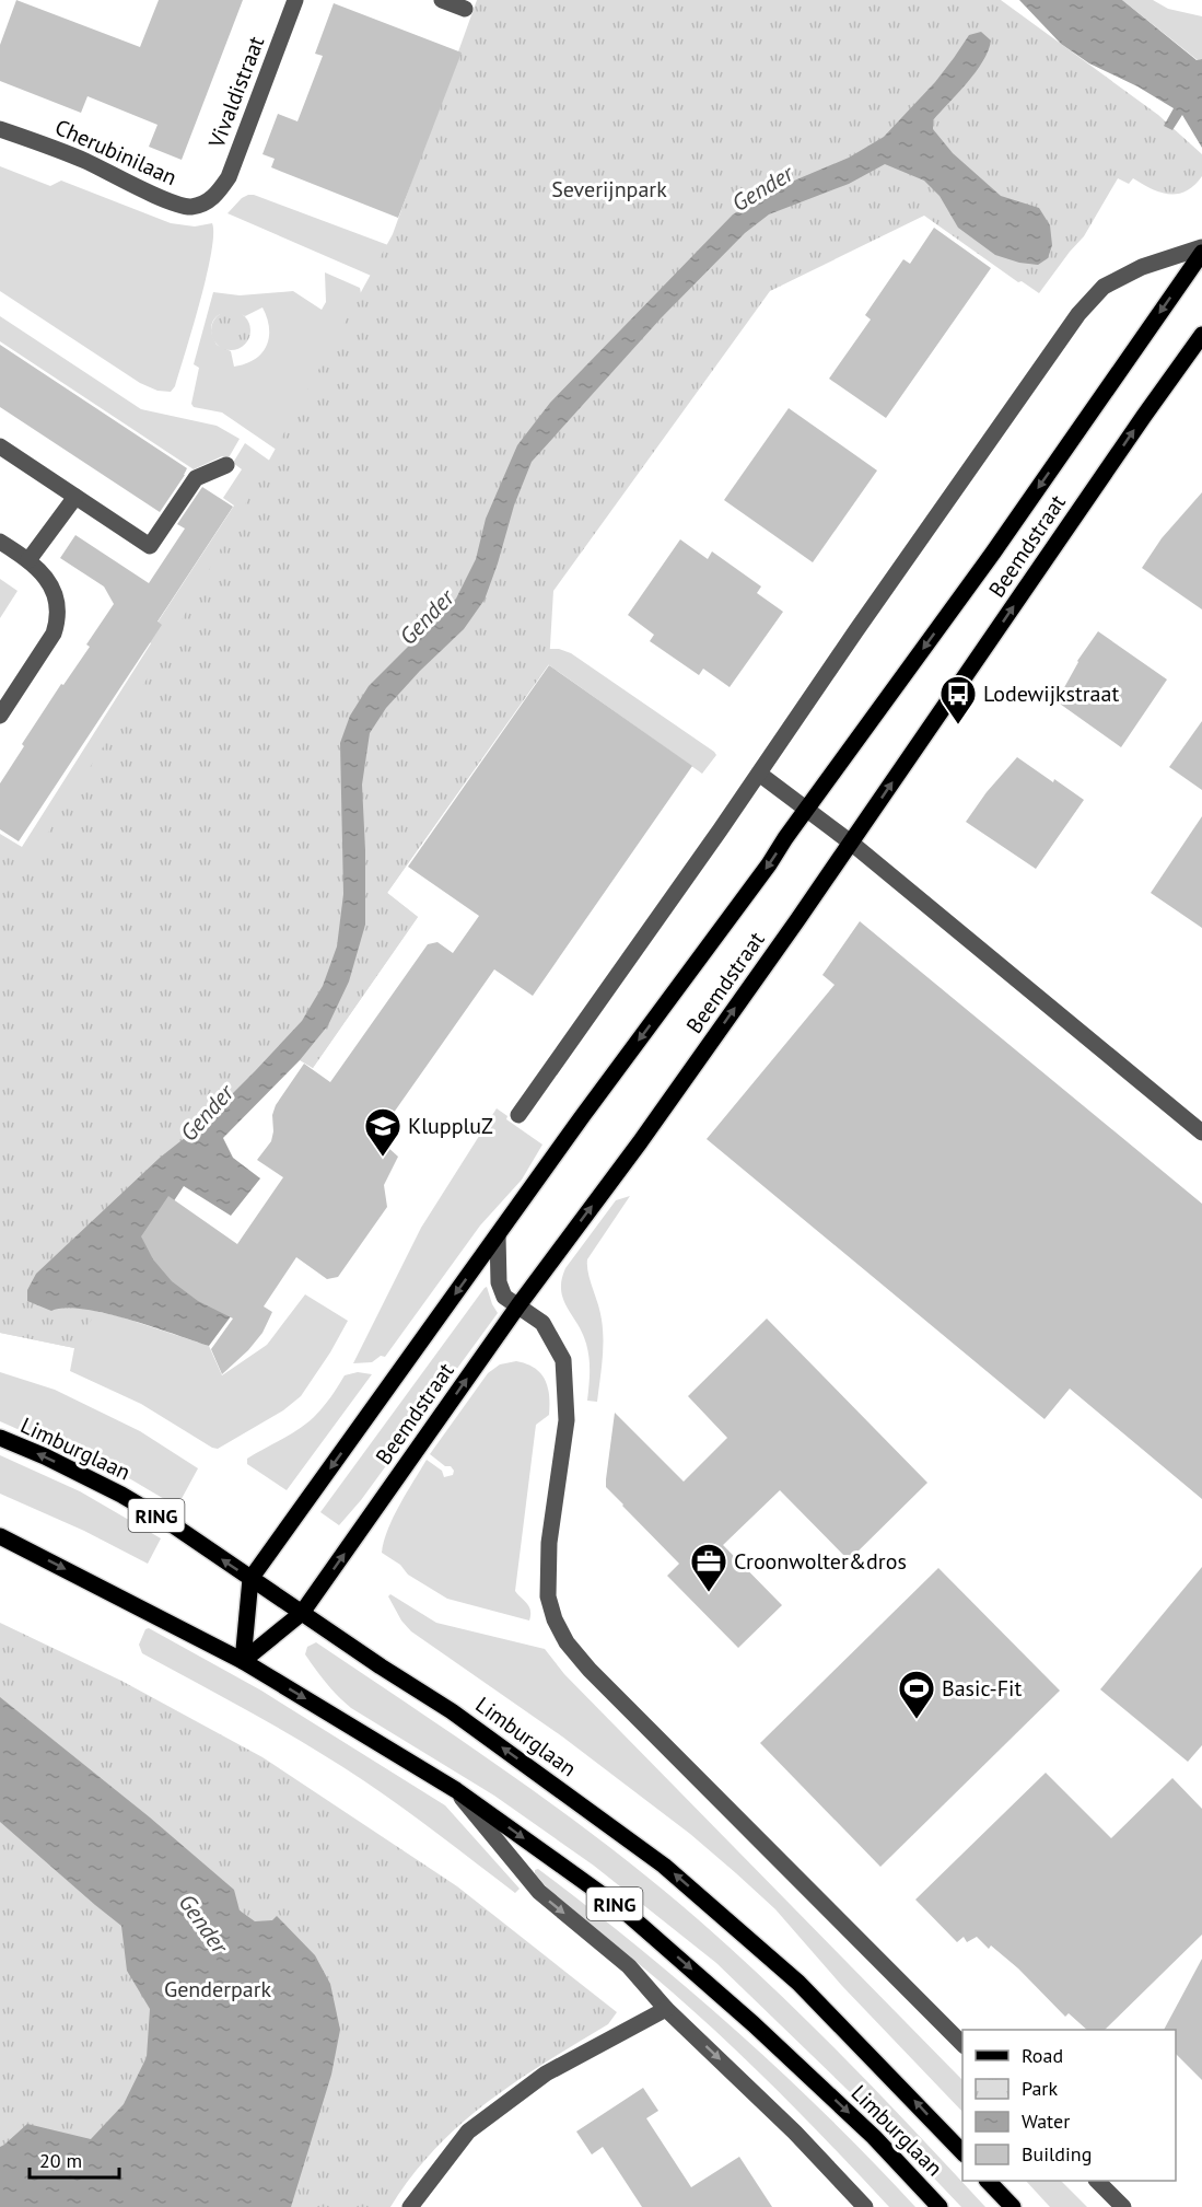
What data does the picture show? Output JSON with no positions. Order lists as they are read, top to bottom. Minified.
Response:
{"streets":{"main road":["Beemdstraat","Limburglaan","RING"],"street":["Vivaldistraat","Cherubinilaan"]},"crossings":[["Vivaldistraat","Cherubinilaan"],["Beemdstraat","Limburglaan"]],"water":["Gender"],"parks":["Severijnpark","Genderpark"],"places":{"bus stop":["Lodewijkstraat"],"school or university":["KluppluZ"],"office":["Croonwolter&dros"],"sports":["Basic-Fit"]},"legend":["Road","Park","Water","Building"],"scale_bar":"20 m"}
